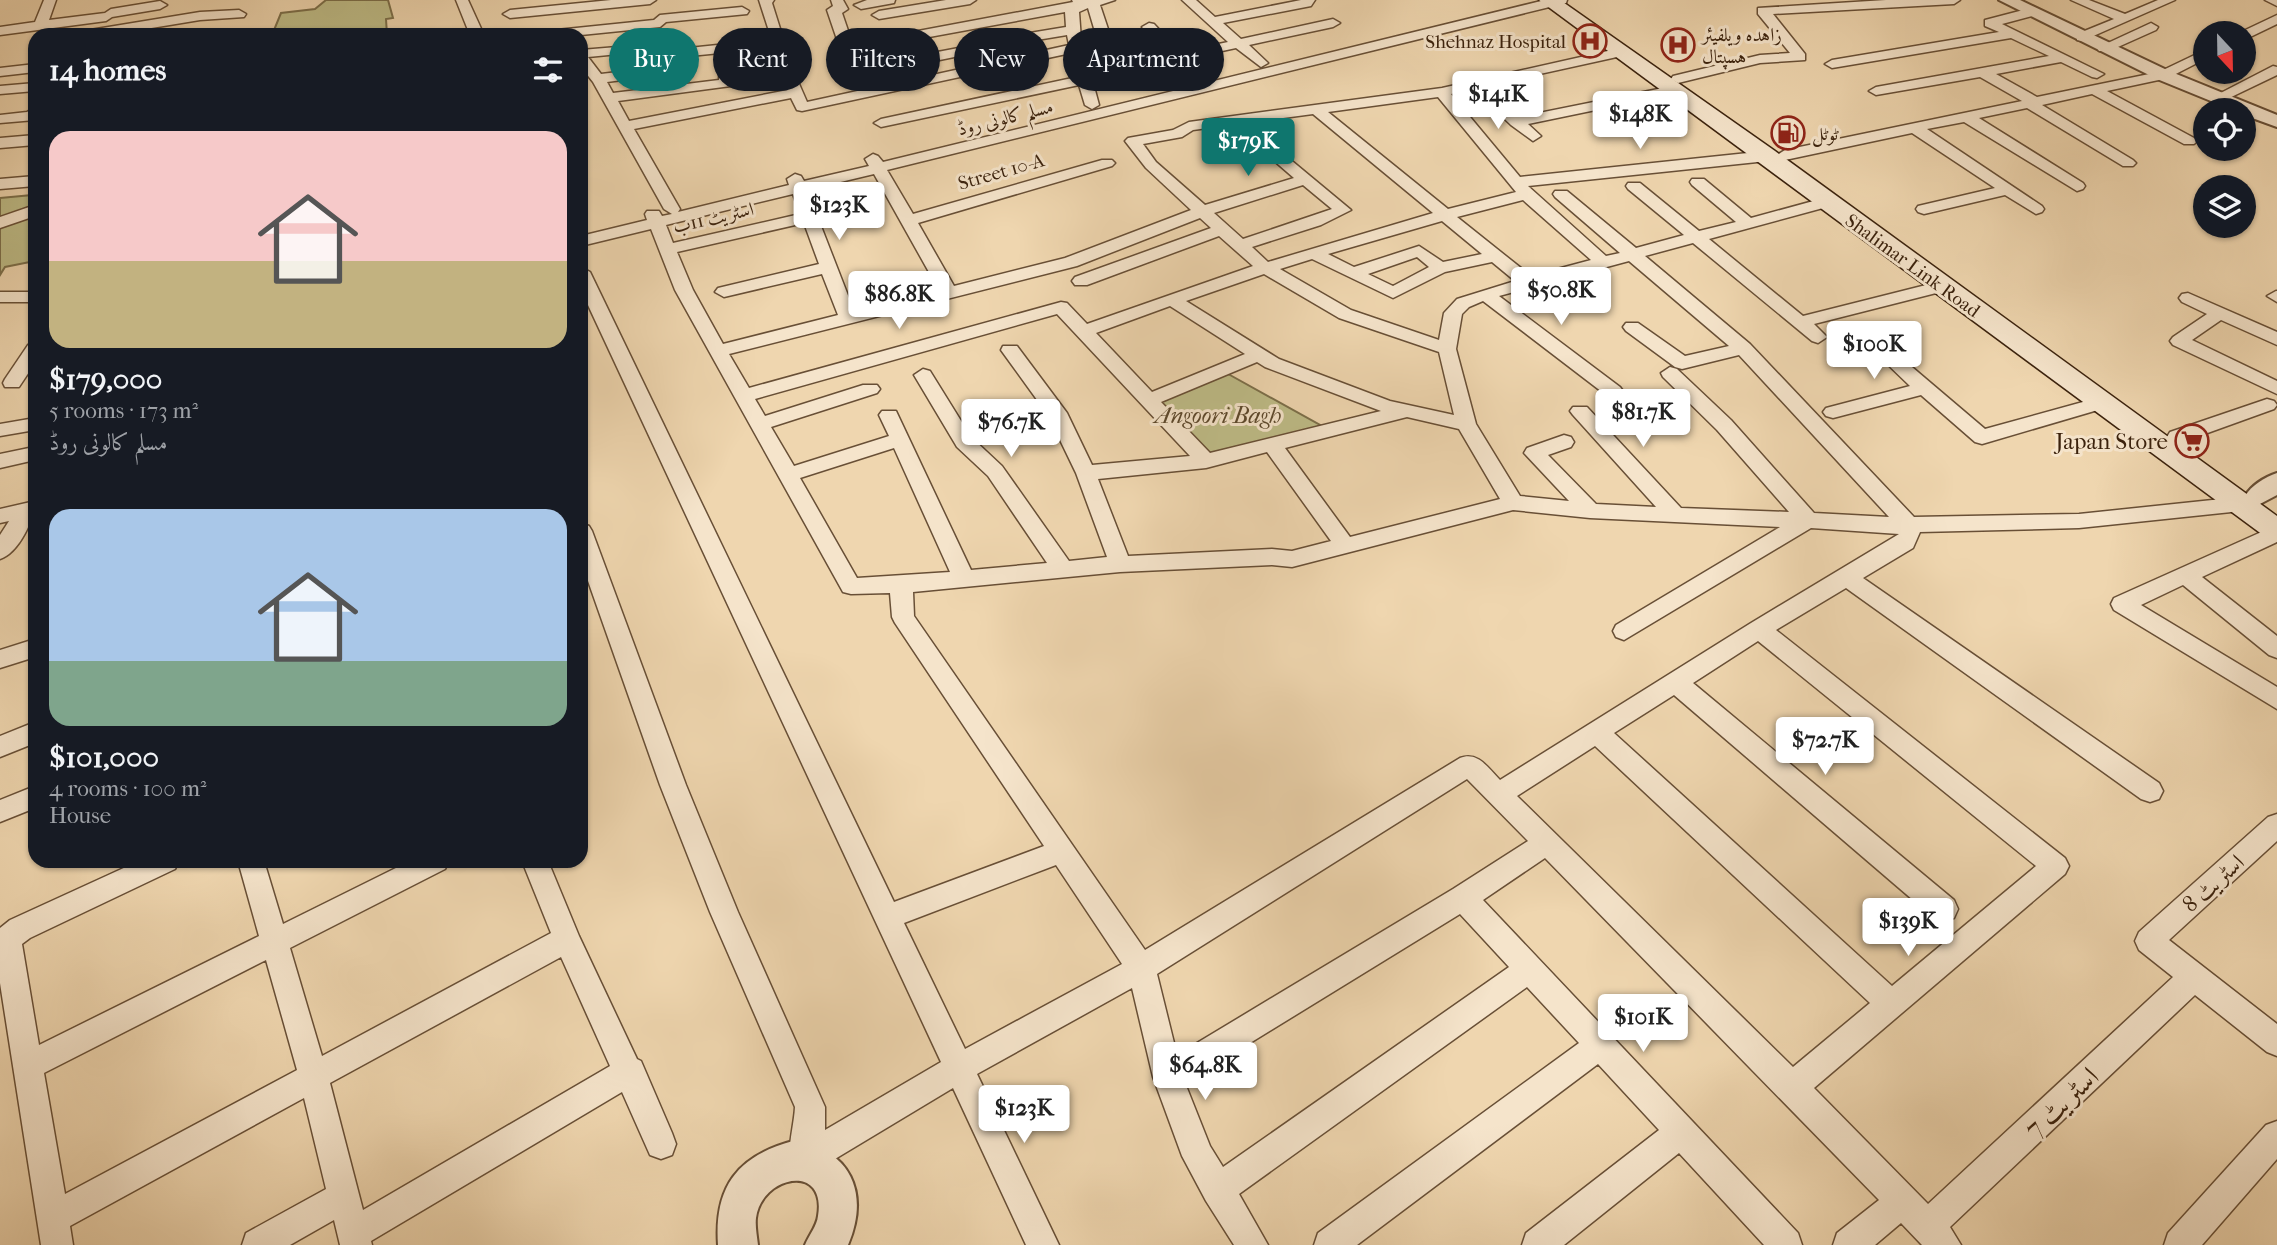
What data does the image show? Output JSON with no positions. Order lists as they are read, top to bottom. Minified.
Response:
{"streets":{"main road":["Shalimar Link Road"],"street":["مسلم کالونی روڈ","Street 10-A","اسٹریٹ 11ب","اسٹریٹ 8","اسٹریٹ 7"]},"crossings":[["مسلم کالونی روڈ","Shalimar Link Road"],["اسٹریٹ 8","اسٹریٹ 7"]],"parks":["Angoori Bagh"],"places":{"hospital":["Shehnaz Hospital","زاہدہ ویلفیئر ہسپتال"],"fuel station":["ٹوٹل"],"supermarket":["Japan Store"]},"north":"bottom","page":{"chip":["Buy","Rent","Filters","New","Apartment"],"heading":"14 homes","price":["$141K","$148K","$179K","$123K","$50.8K","$86.8K","$100K","$81.7K","$76.7K","$72.7K","$139K","$101K","$64.8K","$123K"],"list":[{"name":"$179,000","note":"5 rooms · 173 m² · مسلم کالونی روڈ"},{"name":"$101,000","note":"4 rooms · 100 m² · House"}]}}
